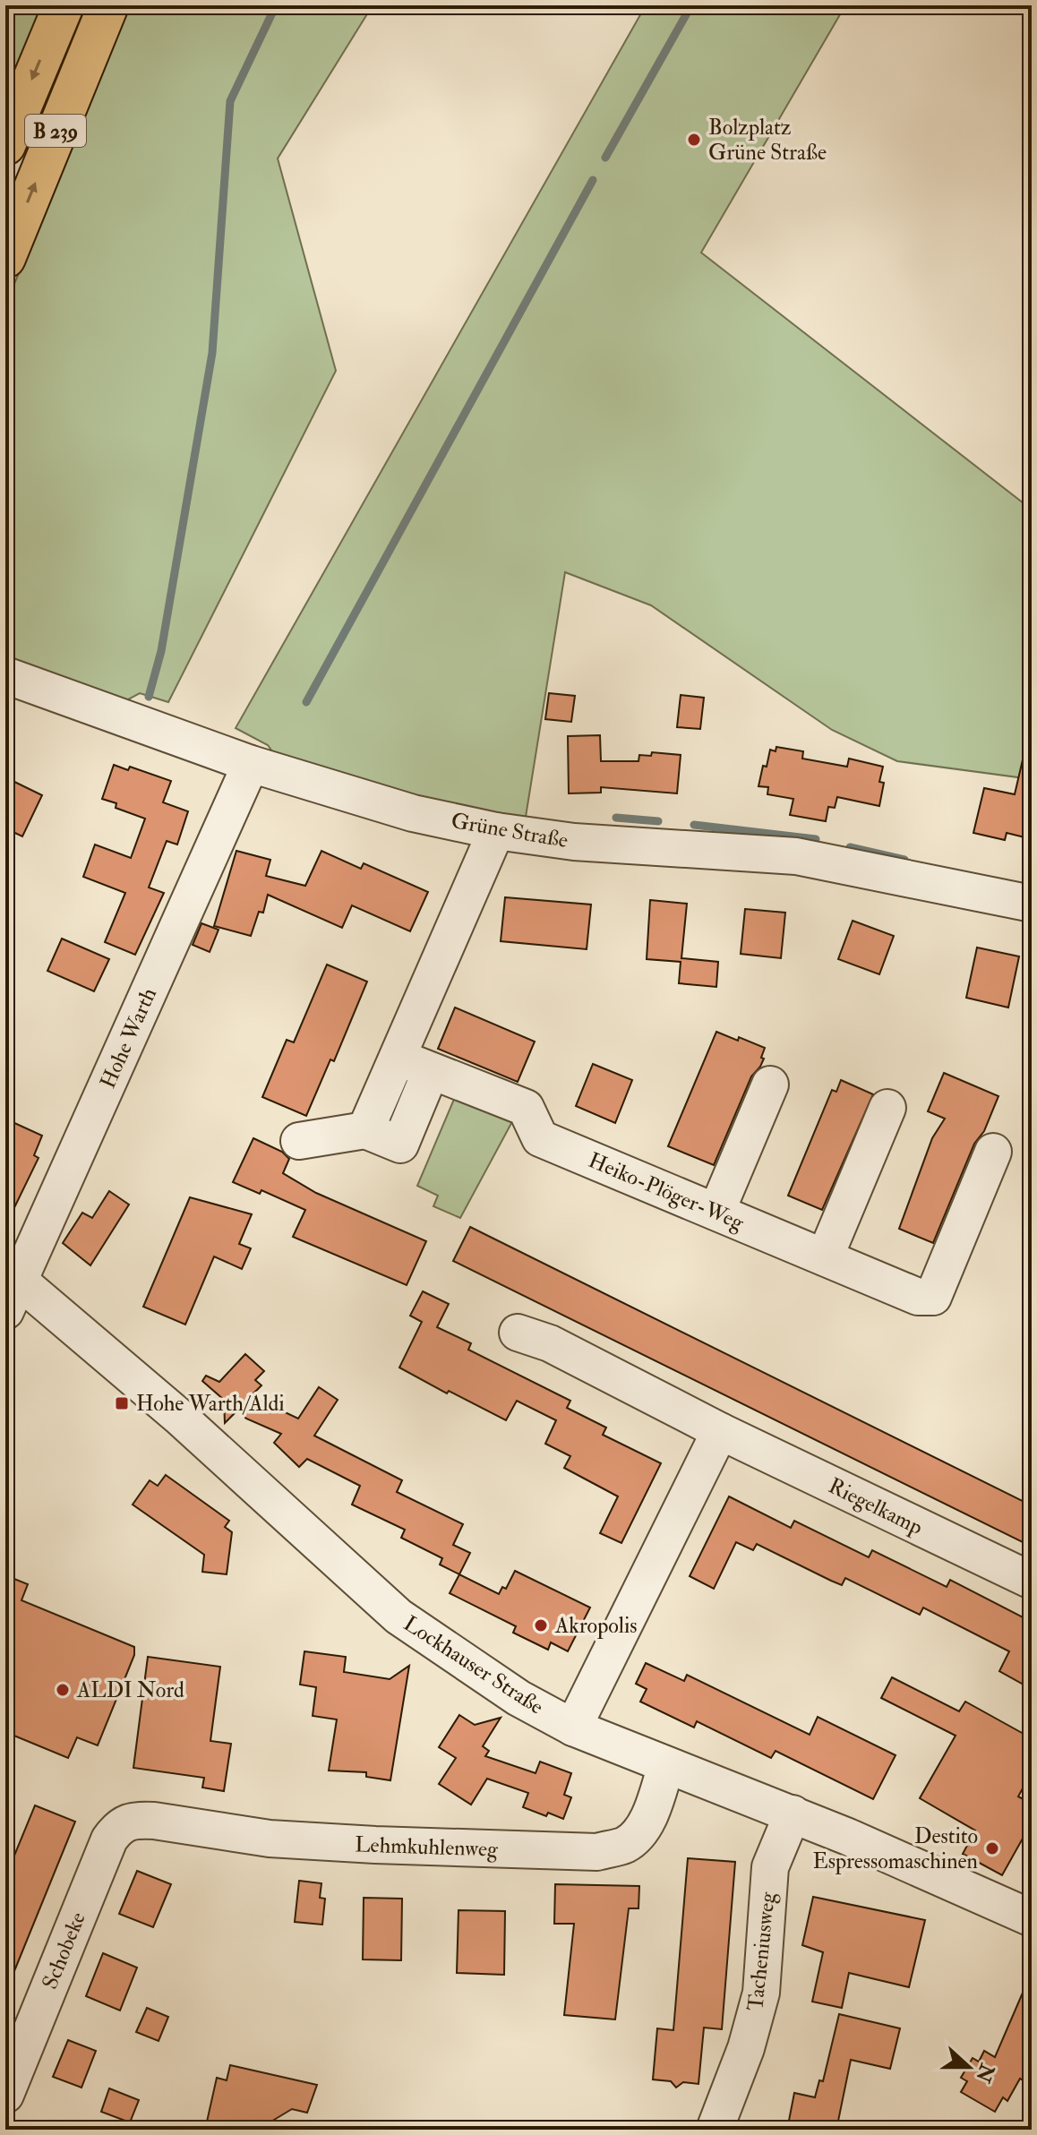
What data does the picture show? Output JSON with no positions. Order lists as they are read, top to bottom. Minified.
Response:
{"streets":{"highway":["B 239"],"street":["Grüne Straße","Hohe Warth","Heiko-Plöger-Weg","Riegelkamp","Lockhauser Straße","Lehmkuhlenweg","Schobeke","Tacheniusweg"]},"crossings":[["Grüne Straße","Hohe Warth"],["Hohe Warth","Lockhauser Straße"],["Lockhauser Straße","Lehmkuhlenweg"],["Lockhauser Straße","Tacheniusweg"],["Lehmkuhlenweg","Schobeke"]],"places":{"other":["Bolzplatz Grüne Straße","Akropolis","ALDI Nord","Destito Espressomaschinen"],"transit":["Hohe Warth/Aldi"]},"north":"right"}
